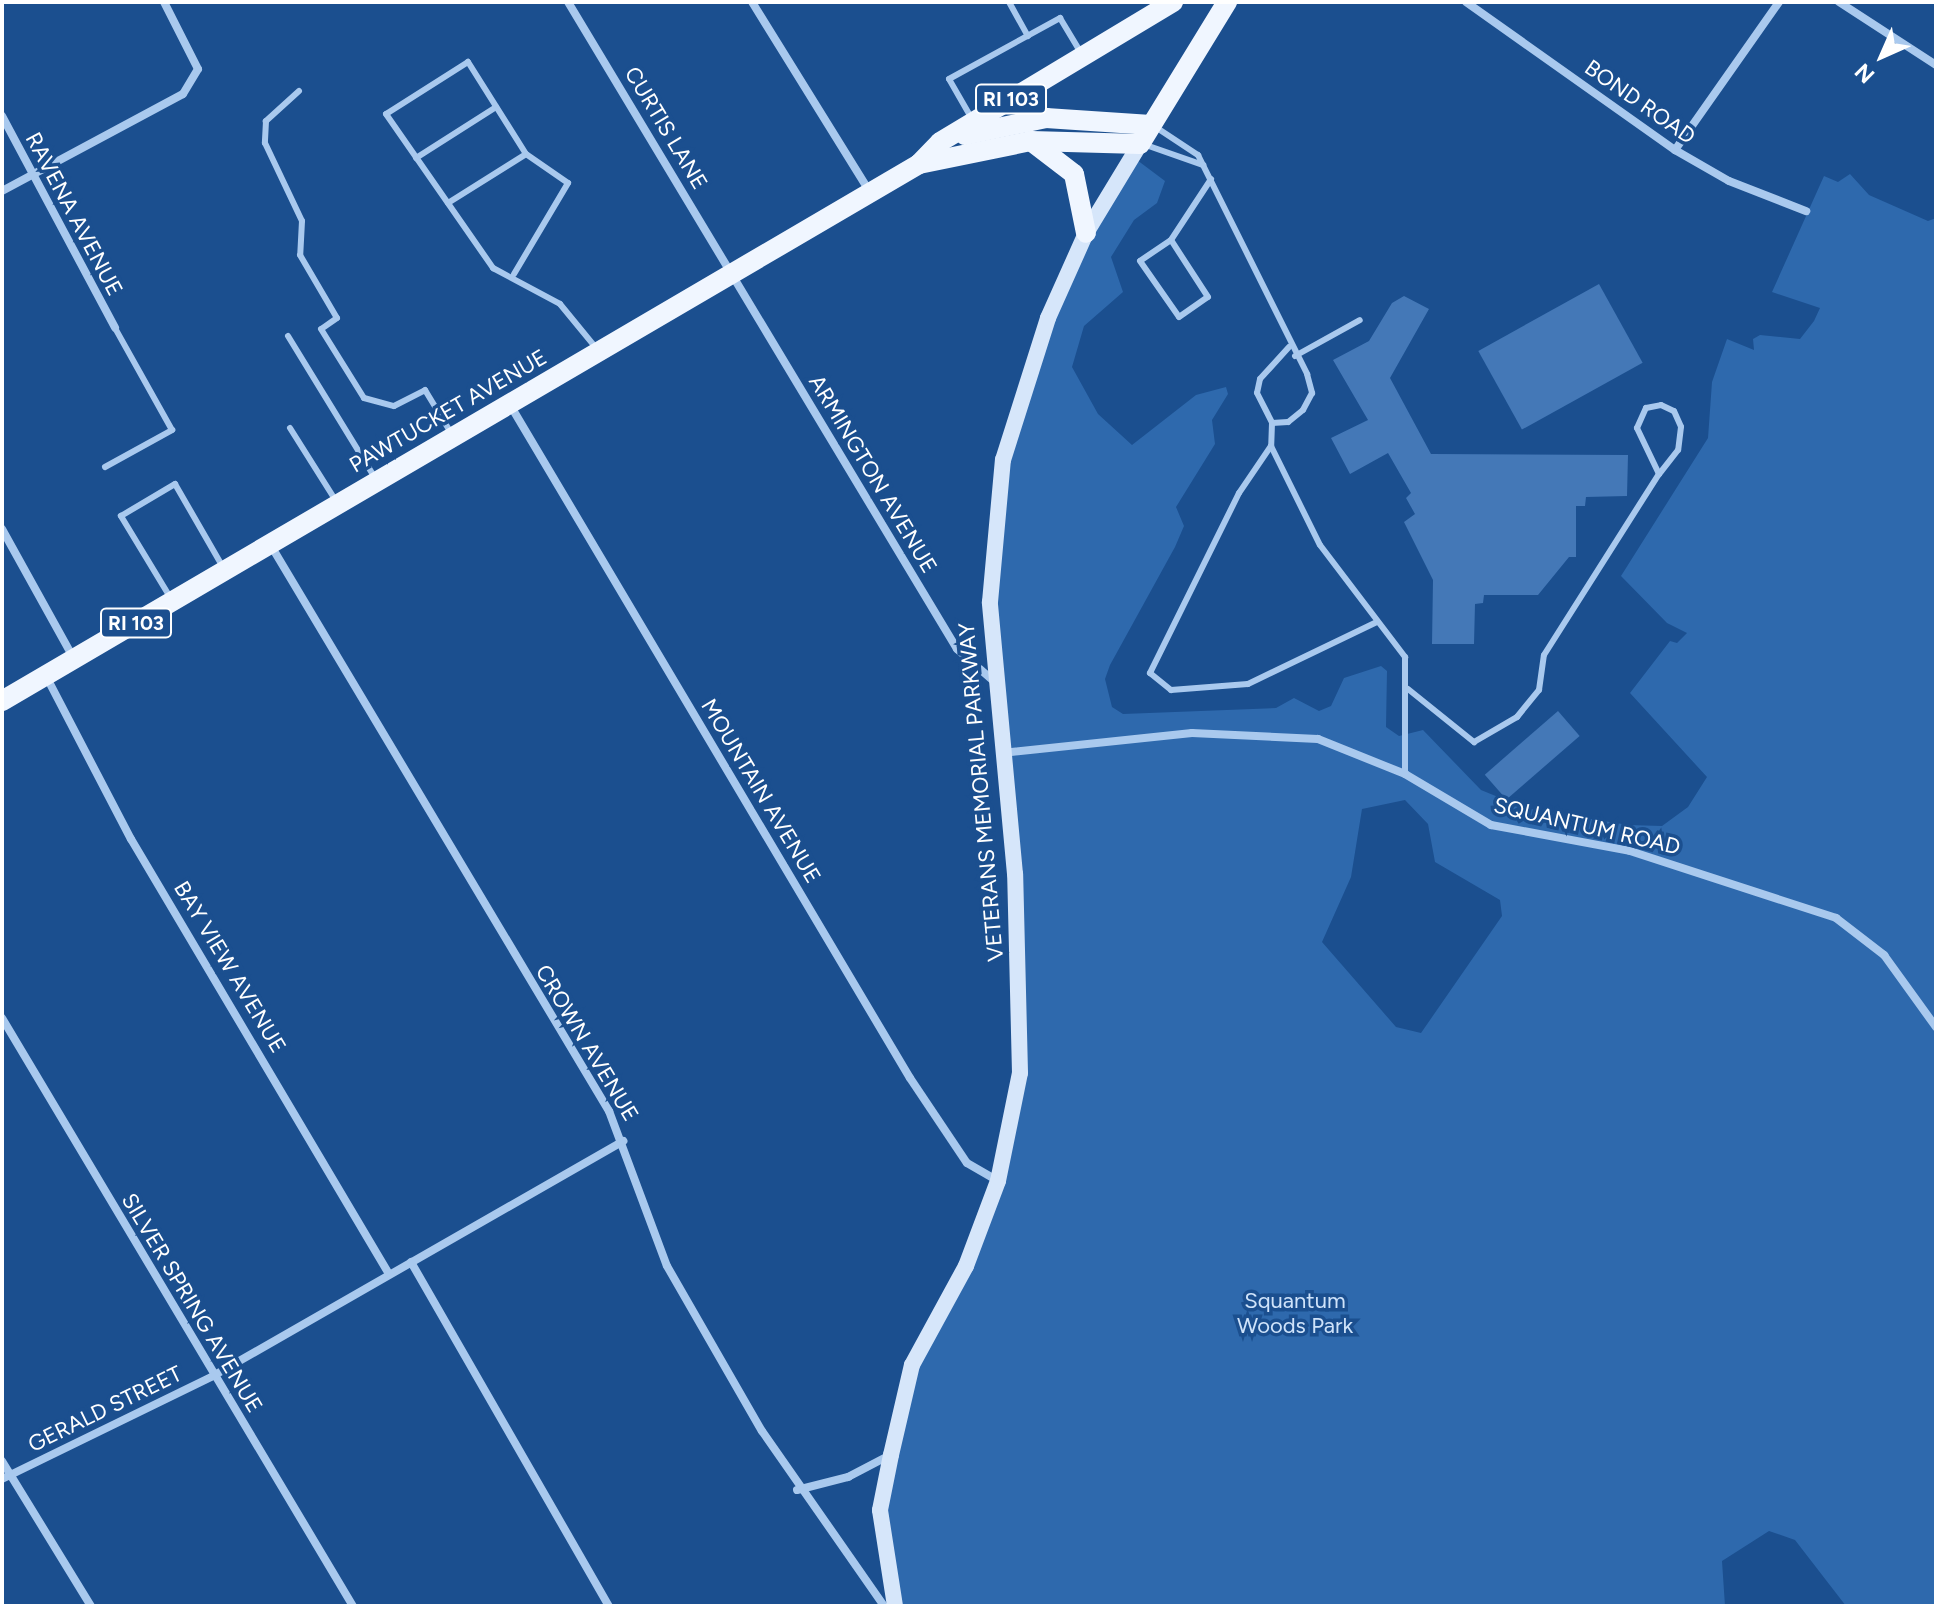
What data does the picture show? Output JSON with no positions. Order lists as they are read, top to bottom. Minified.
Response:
{"streets":{"main road":["RI 103","PAWTUCKET AVENUE","VETERANS MEMORIAL PARKWAY"],"street":["BOND ROAD","CURTIS LANE","RAVENA AVENUE","ARMINGTON AVENUE","MOUNTAIN AVENUE","SQUANTUM ROAD","BAY VIEW AVENUE","CROWN AVENUE","SILVER SPRING AVENUE","GERALD STREET"]},"crossings":[["CURTIS LANE","PAWTUCKET AVENUE"],["CURTIS LANE","ARMINGTON AVENUE"],["PAWTUCKET AVENUE","ARMINGTON AVENUE"],["PAWTUCKET AVENUE","MOUNTAIN AVENUE"],["PAWTUCKET AVENUE","VETERANS MEMORIAL PARKWAY"],["PAWTUCKET AVENUE","BAY VIEW AVENUE"],["PAWTUCKET AVENUE","CROWN AVENUE"],["ARMINGTON AVENUE","VETERANS MEMORIAL PARKWAY"],["MOUNTAIN AVENUE","VETERANS MEMORIAL PARKWAY"],["VETERANS MEMORIAL PARKWAY","SQUANTUM ROAD"],["BAY VIEW AVENUE","GERALD STREET"],["SILVER SPRING AVENUE","GERALD STREET"]],"parks":["Squantum Woods Park"],"north":"bottom left"}
